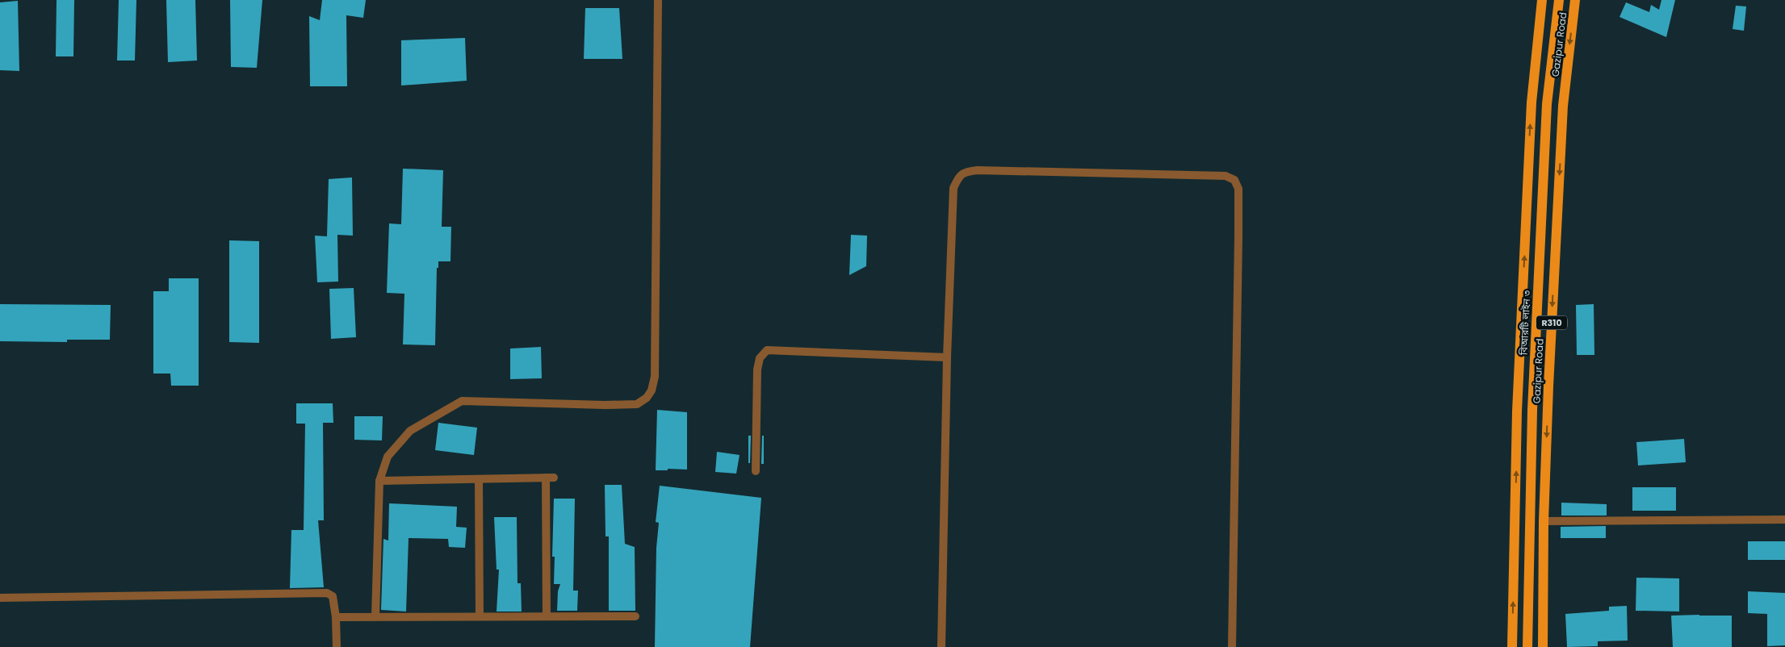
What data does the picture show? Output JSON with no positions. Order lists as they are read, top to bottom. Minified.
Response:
{"streets":{"main road":["Gazipur Road","বিআরটি লাইন ৩","R310"]}}
